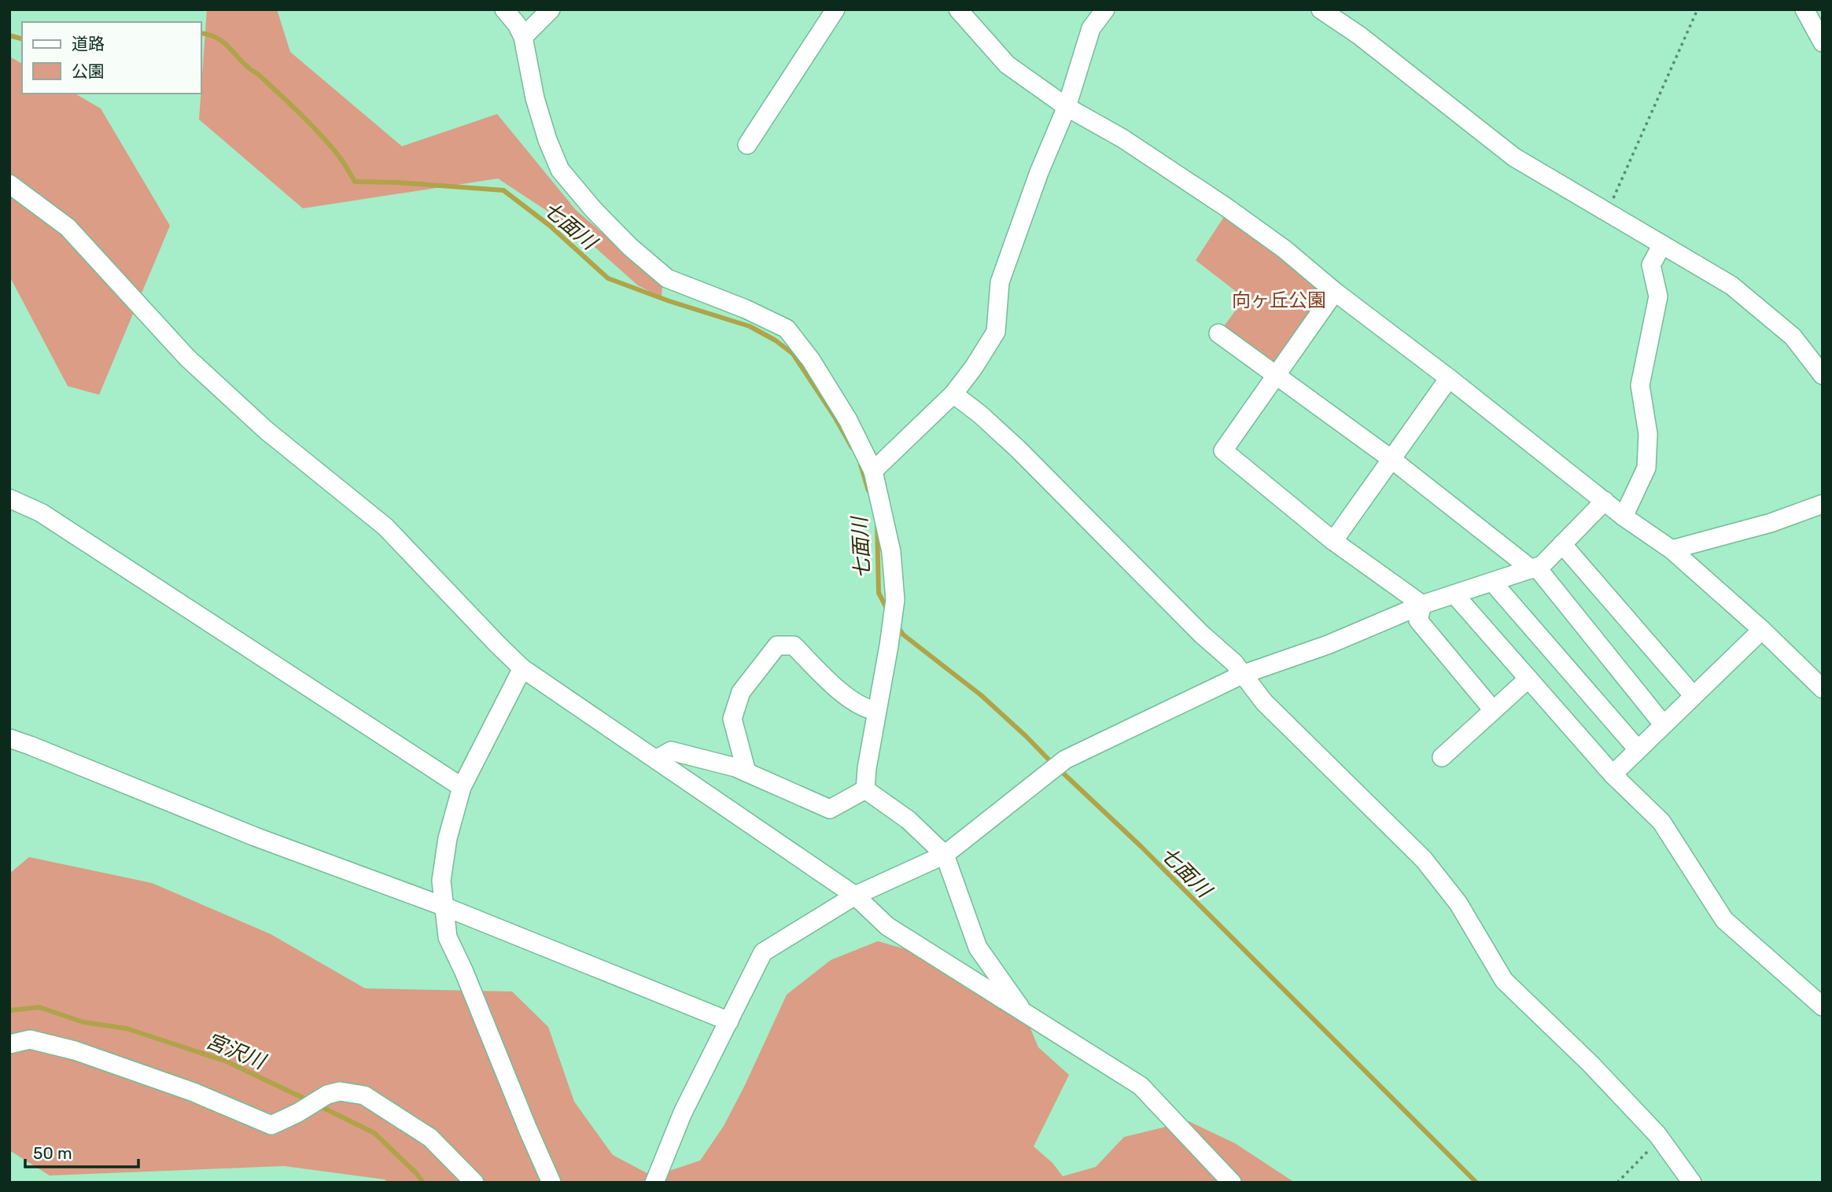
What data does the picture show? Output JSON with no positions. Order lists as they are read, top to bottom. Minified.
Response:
{"water":["七面川","宮沢川"],"parks":["向ヶ丘公園"],"legend":["道路","公園"],"scale_bar":"50 m"}
